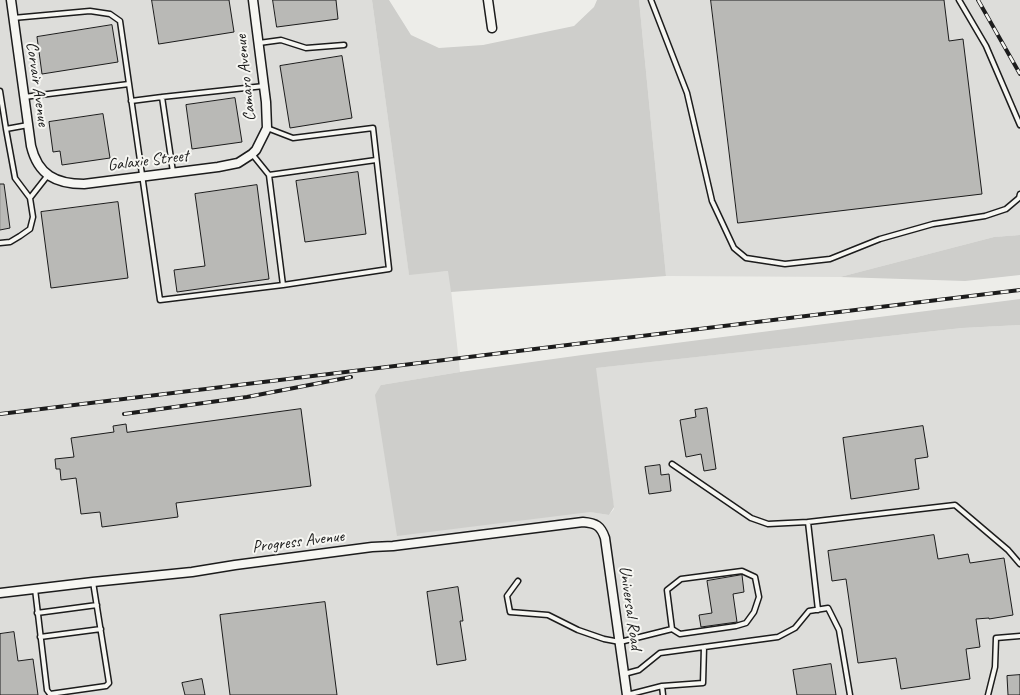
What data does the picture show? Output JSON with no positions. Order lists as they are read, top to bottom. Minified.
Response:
{"streets":{"street":["Camaro Avenue","Corvair Avenue","Galaxie Street","Progress Avenue","Universal Road"]},"crossings":[["Camaro Avenue","Galaxie Street"],["Corvair Avenue","Galaxie Street"],["Progress Avenue","Universal Road"]]}
